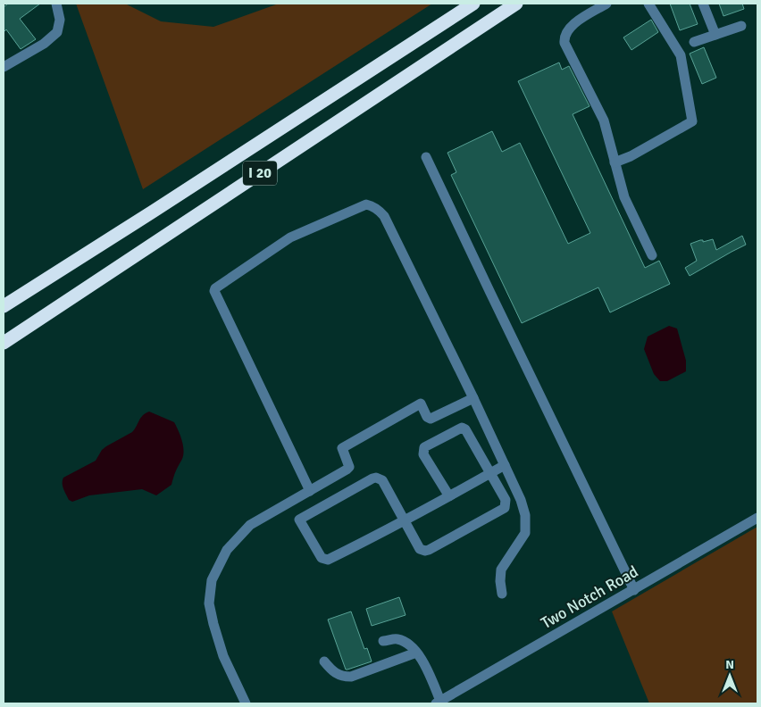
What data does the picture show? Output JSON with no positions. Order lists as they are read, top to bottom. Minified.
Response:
{"streets":{"highway":["I 20"],"street":["Two Notch Road"]},"north":"top"}
